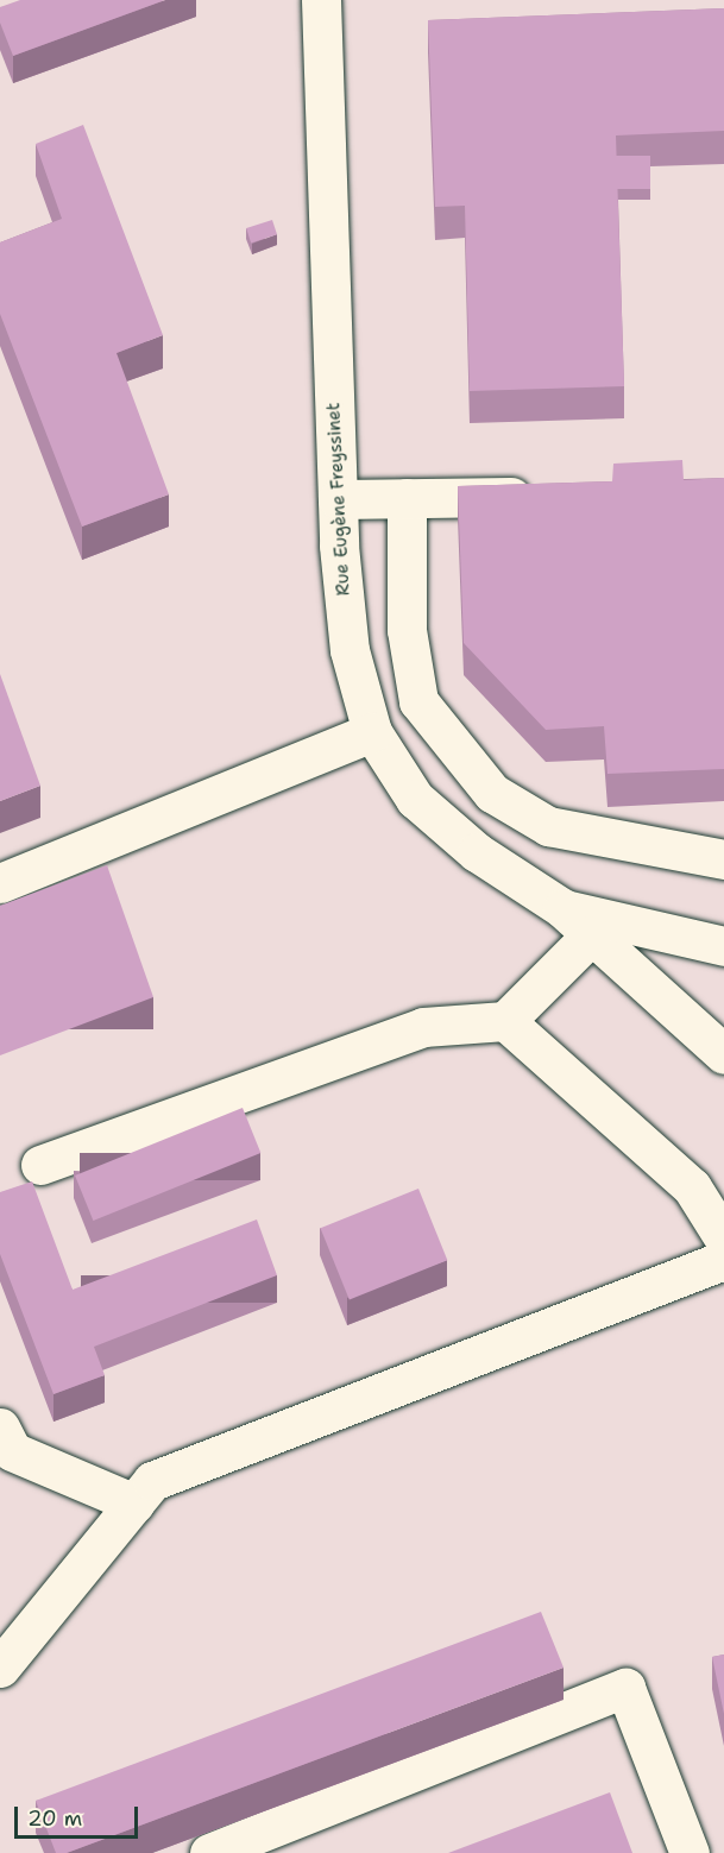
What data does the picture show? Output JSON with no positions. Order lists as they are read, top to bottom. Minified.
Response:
{"streets":{"street":["Rue Eugène Freyssinet"]},"scale_bar":"20 m"}
